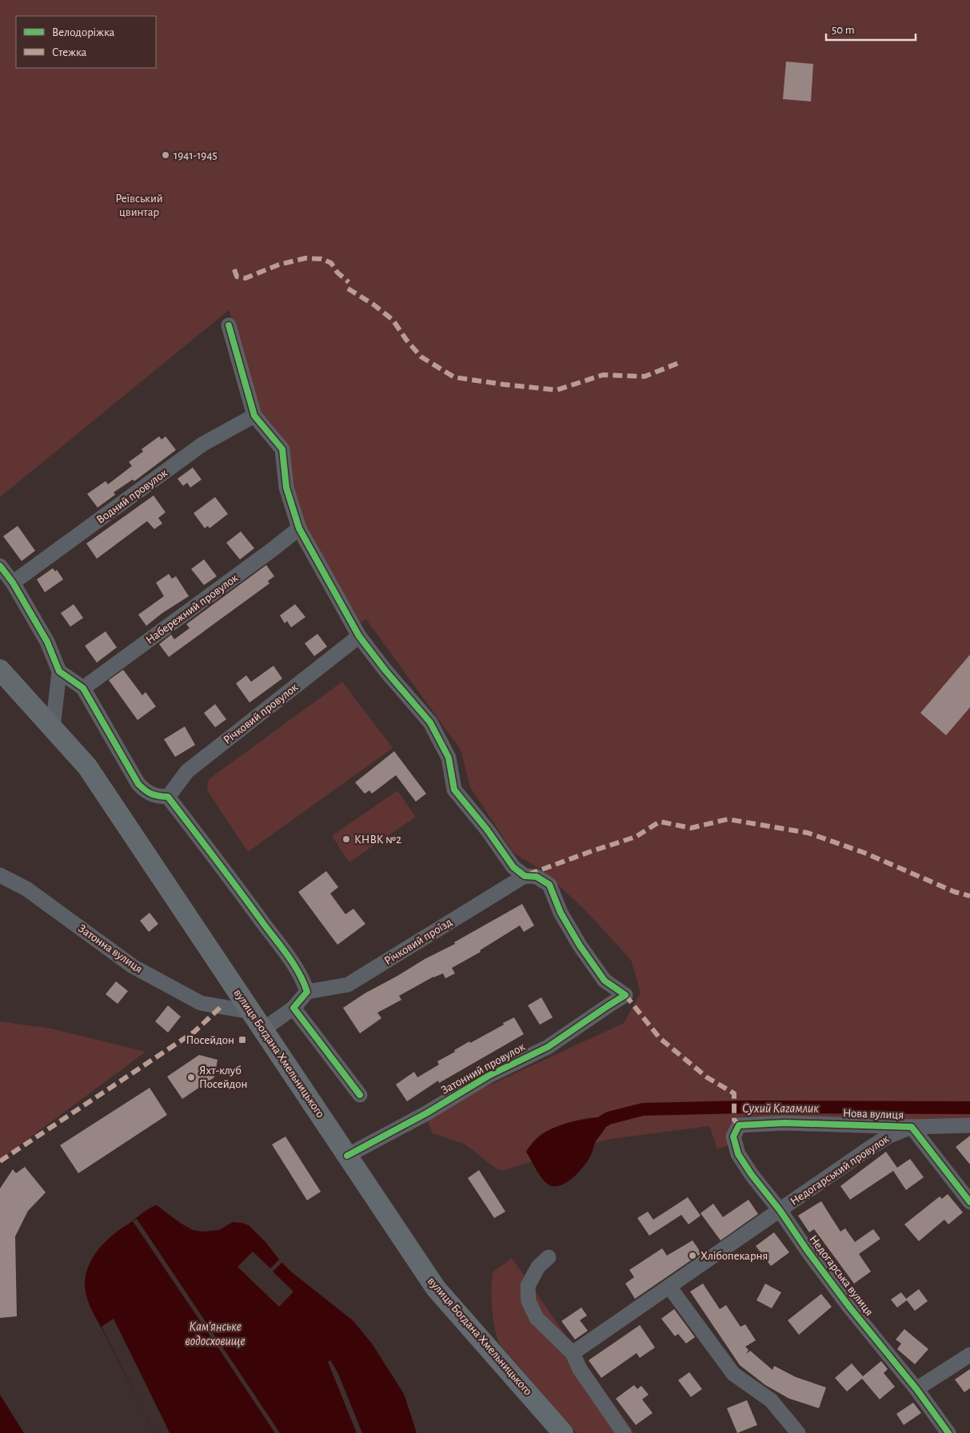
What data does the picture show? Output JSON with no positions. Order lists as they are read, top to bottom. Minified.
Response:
{"streets":{"main road":["вулиця Богдана Хмельницького"],"street":["Водний провулок","Набережний провулок","Річковий провулок","Річковий проїзд","Затонна вулиця","Затонний провулок","Нова вулиця","Недогарський провулок","Недогарська вулиця"]},"crossings":[["Річковий проїзд","Затонний провулок"],["Затонна вулиця","вулиця Богдана Хмельницького"],["вулиця Богдана Хмельницького","Затонний провулок"],["Нова вулиця","Недогарський провулок"],["Нова вулиця","Недогарська вулиця"],["Недогарський провулок","Недогарська вулиця"]],"water":["Сухий Кагамлик","Кам'янське водосховище"],"parks":["Реївський цвинтар"],"places":{"other":["1941-1945","КНВК №2","Яхт-клуб Посейдон","Хлібопекарня"],"transit":["Посейдон"]},"legend":["Велодоріжка","Стежка"],"scale_bar":"50 m"}
